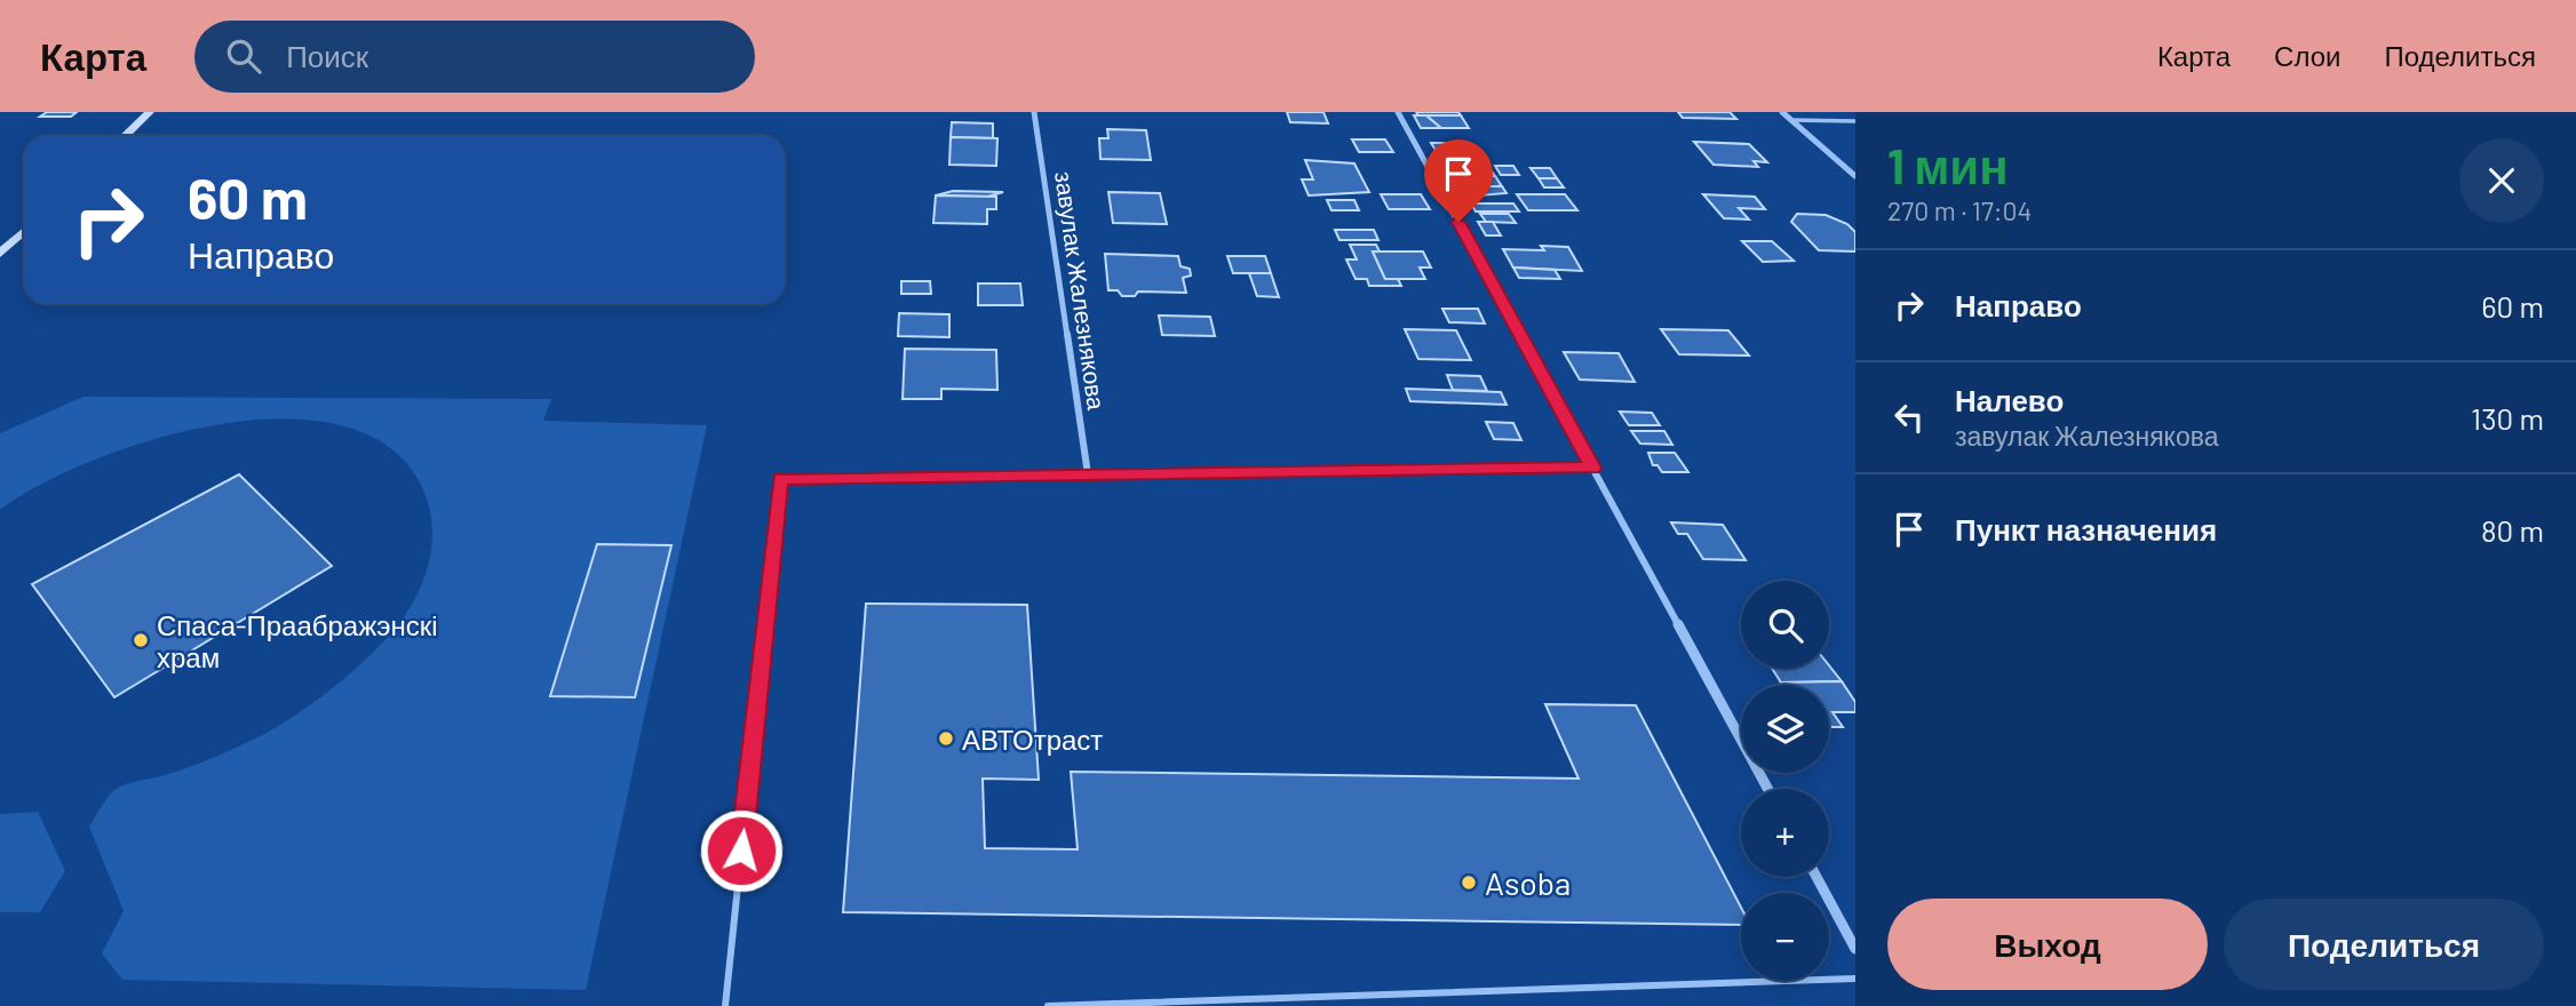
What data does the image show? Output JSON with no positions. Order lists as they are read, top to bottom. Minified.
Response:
{"streets":{"street":["завулак Жалезнякова"]},"places":["Спаса-Праабражэнскі храм","АВТОтраст","Asoba"],"page":{"header":"Карта","search":"Поиск","nav":["Карта","Слои","Поделиться"],"heading":["1 мин","270 m · 17:04"],"turn":["60 m","Направо"],"list":[{"name":"Направо","value":"60 m"},{"name":"Налево","note":"завулак Жалезнякова","value":"130 m"},{"name":"Пункт назначения","value":"80 m"}],"map_buttons":["+","−"],"buttons":["Выход","Поделиться"]}}
